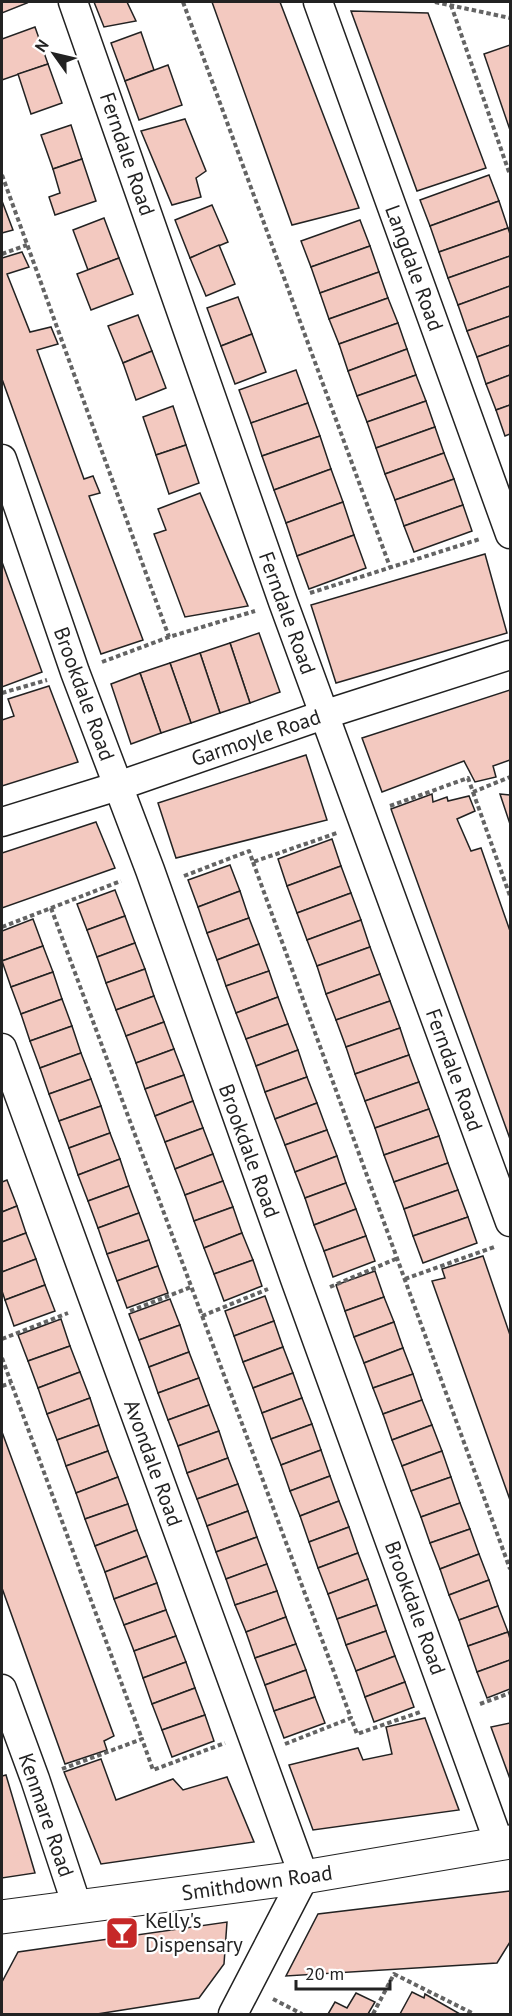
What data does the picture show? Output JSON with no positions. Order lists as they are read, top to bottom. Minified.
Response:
{"streets":{"highway":["Smithdown Road"],"street":["Ferndale Road","Langdale Road","Brookdale Road","Garmoyle Road","Avondale Road","Kenmare Road"]},"crossings":[["Ferndale Road","Garmoyle Road"],["Brookdale Road","Garmoyle Road"],["Brookdale Road","Smithdown Road"],["Avondale Road","Smithdown Road"],["Kenmare Road","Smithdown Road"]],"places":{"bar":["Kelly's Dispensary"]},"scale_bar":"20 m","north":"top left"}
